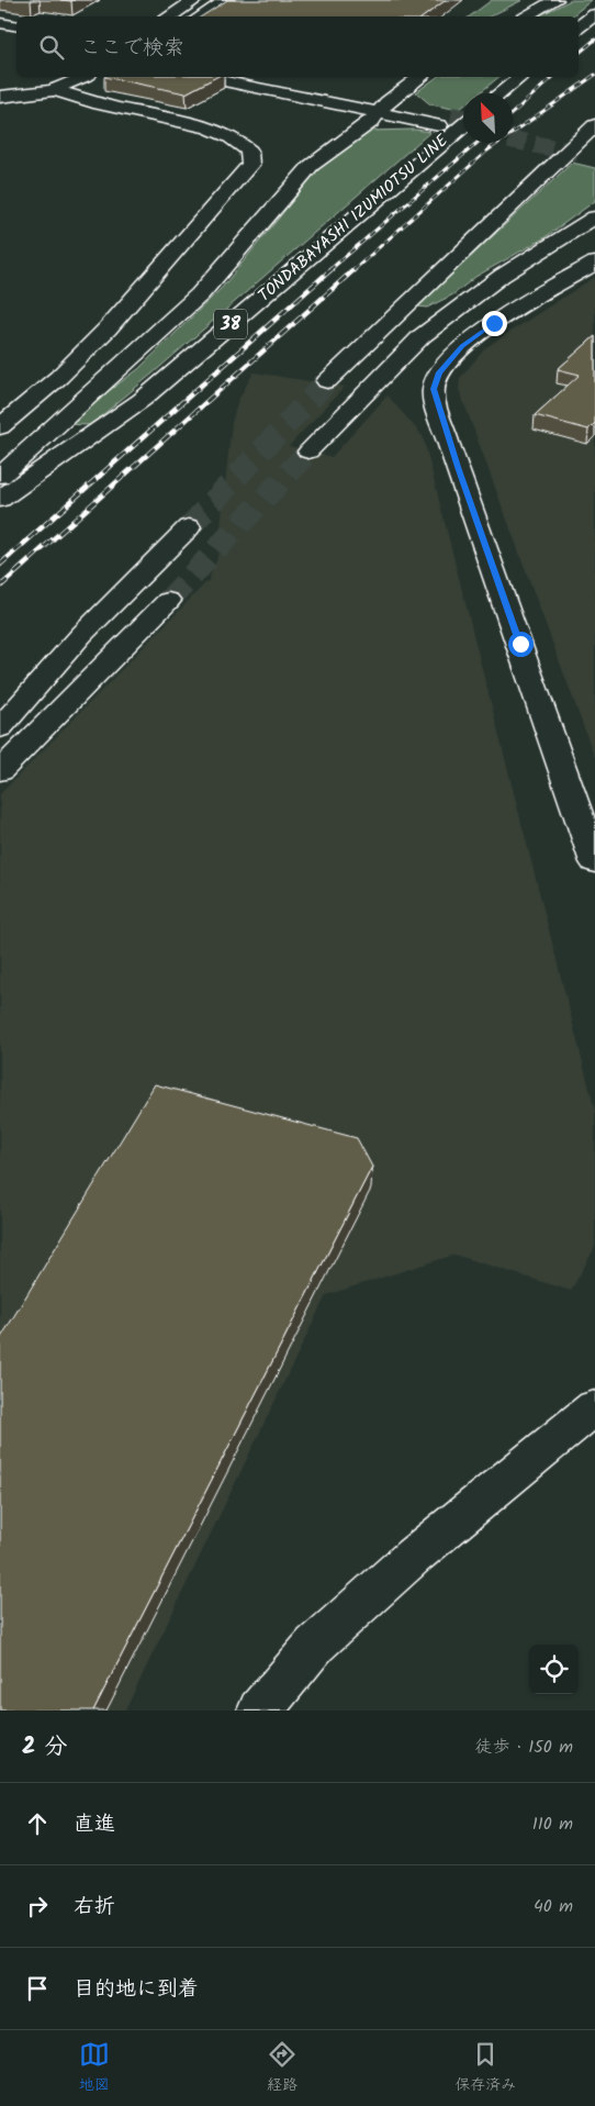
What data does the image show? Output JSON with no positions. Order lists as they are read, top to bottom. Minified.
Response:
{"streets":{"main road":["TONDABAYASHI IZUMIOTSU LINE","38"]},"north":"top left","page":{"search":"ここで検索","heading":["2 分","徒歩 · 150 m"],"list":[["直進","110 m"],["右折","40 m"],"目的地に到着"],"nav":["地図","経路","保存済み"]}}
